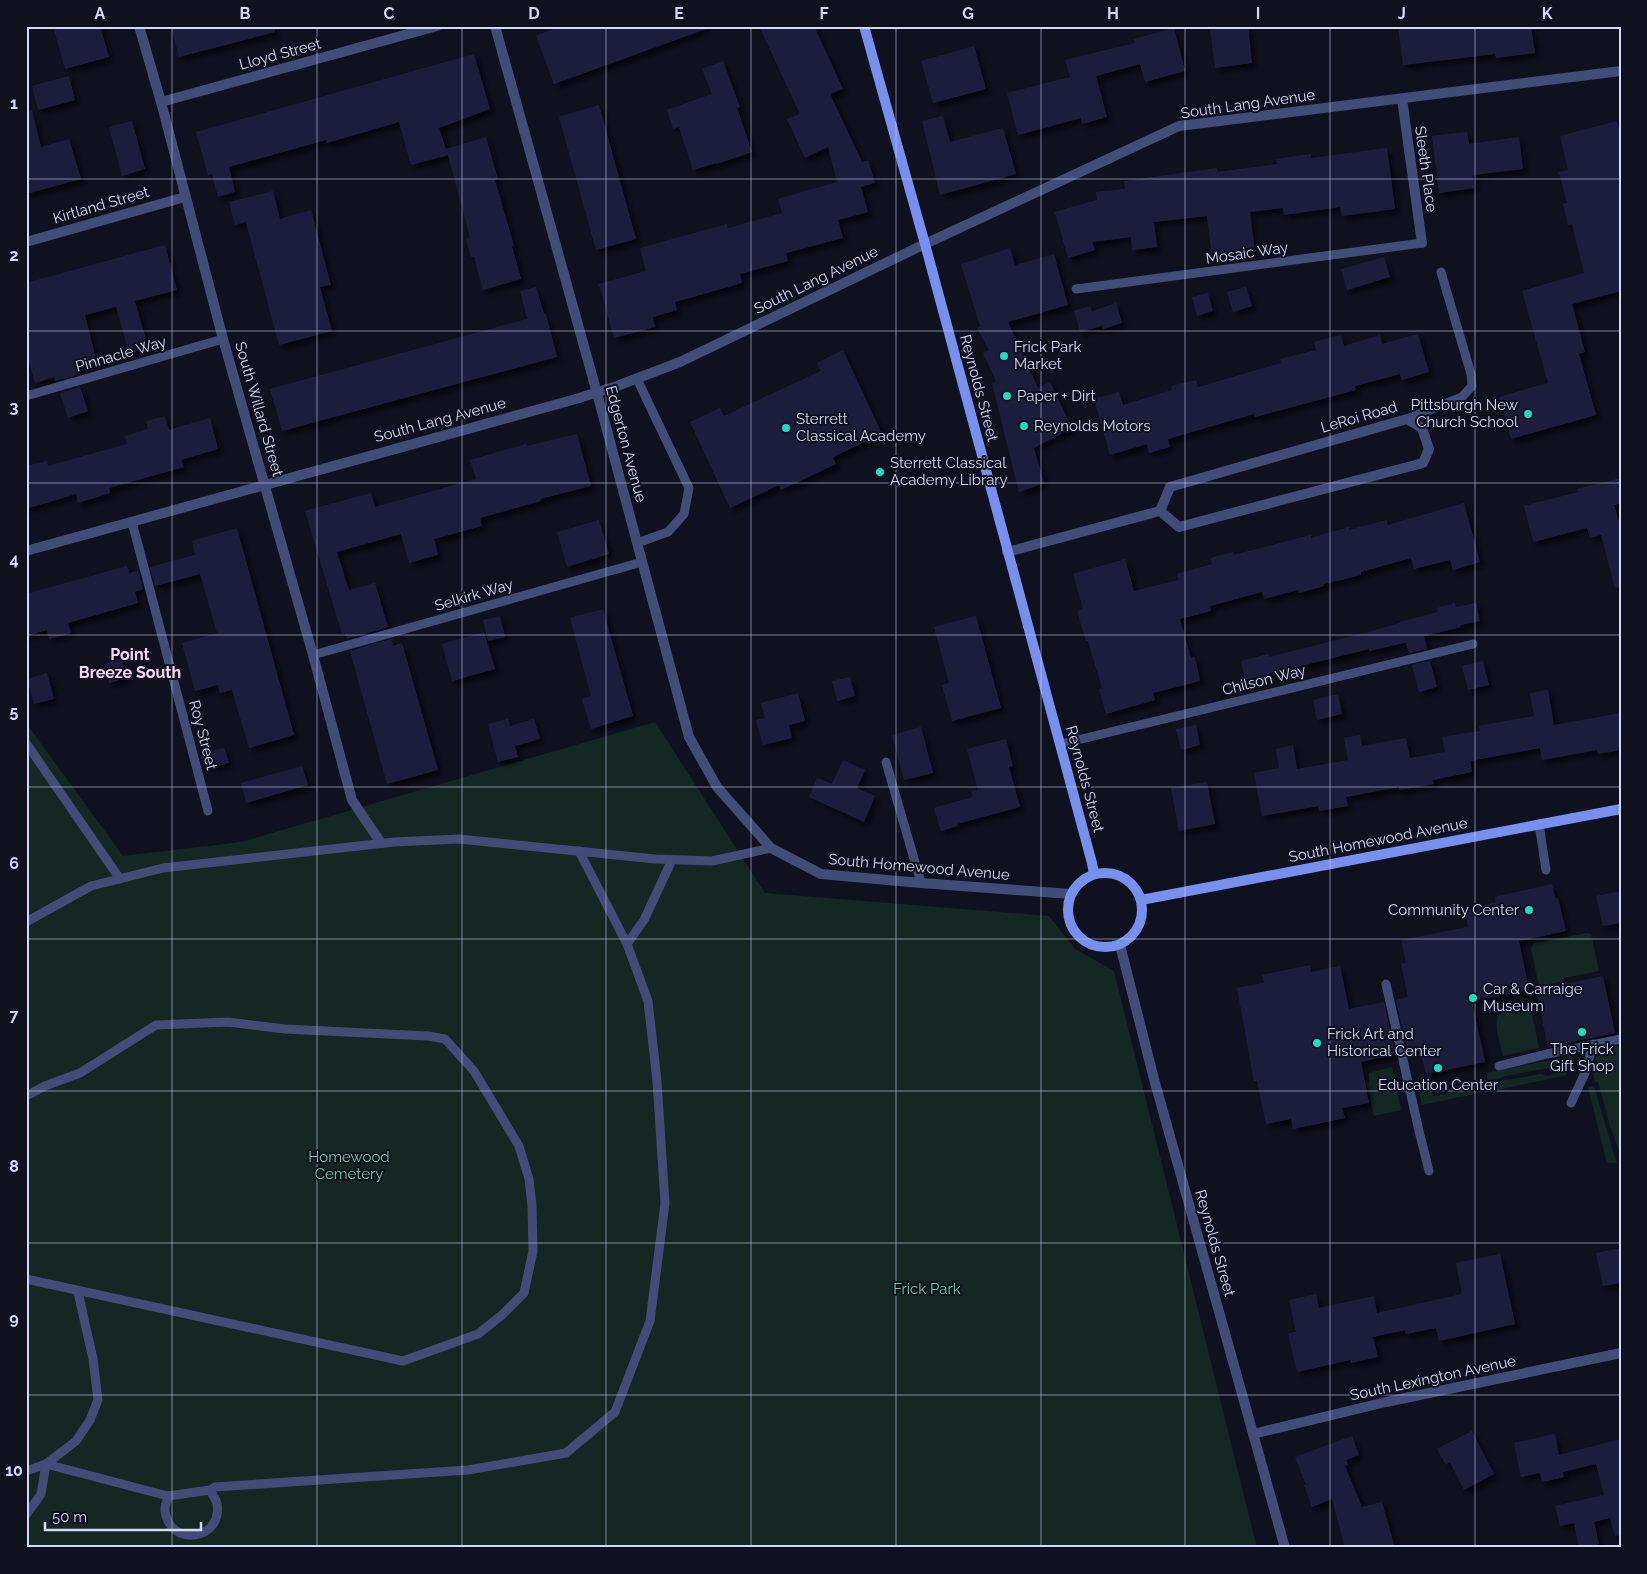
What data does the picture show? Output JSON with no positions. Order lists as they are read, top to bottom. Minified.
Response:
{"streets":{"street":["Lloyd Street","South Lang Avenue","Sleeth Place","Kirtland Street","Reynolds Street","South Willard Street","LeRoi Road","Edgerton Avenue","South Homewood Avenue","South Lexington Avenue"],"lane":["Mosaic Way","Pinnacle Way","Selkirk Way","Chilson Way","Roy Street"]},"crossings":[["Lloyd Street","South Willard Street"],["South Lang Avenue","Sleeth Place"],["South Lang Avenue","Reynolds Street"],["South Lang Avenue","South Willard Street"],["South Lang Avenue","Edgerton Avenue"],["South Lang Avenue","Roy Street"],["Sleeth Place","Mosaic Way"],["Kirtland Street","South Willard Street"],["Pinnacle Way","South Willard Street"],["Reynolds Street","Chilson Way"],["Reynolds Street","South Homewood Avenue"],["Reynolds Street","South Lexington Avenue"],["South Willard Street","Selkirk Way"],["Edgerton Avenue","Selkirk Way"],["Edgerton Avenue","South Homewood Avenue"]],"districts":["Point Breeze South"],"parks":["Homewood Cemetery","Frick Park"],"places":["Frick Park Market","Paper + Dirt","Pittsburgh New Church School","Reynolds Motors","Sterrett Classical Academy","Sterrett Classical Academy Library","Community Center","Car & Carraige Museum","The Frick Gift Shop","Frick Art and Historical Center","Education Center"],"scale_bar":"50 m","grid":{"columns":["A","B","C","D","E","F","G","H","I","J","K"],"rows":["1","2","3","4","5","6","7","8","9","10"]}}
